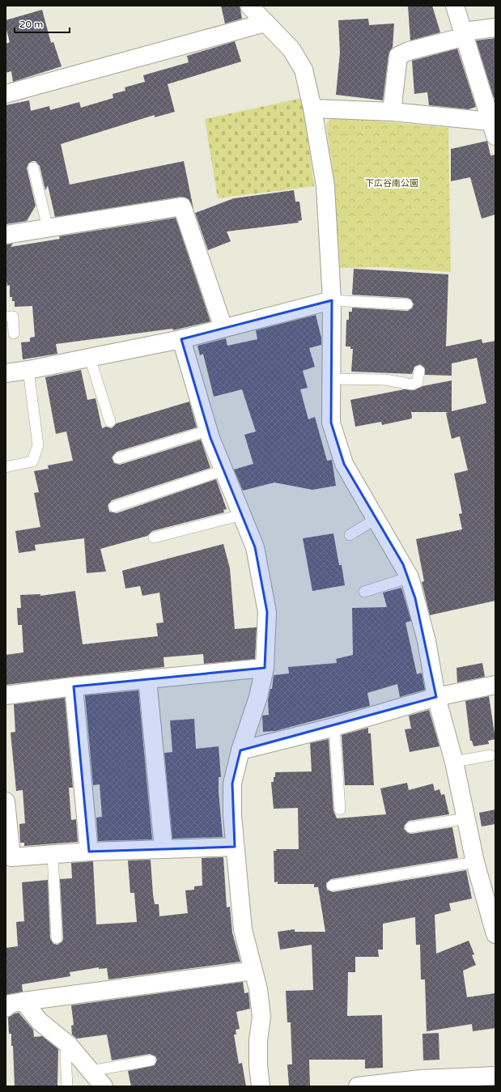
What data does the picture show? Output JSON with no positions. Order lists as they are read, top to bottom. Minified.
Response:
{"parks":["下広谷南公園"],"scale_bar":"20 m"}
